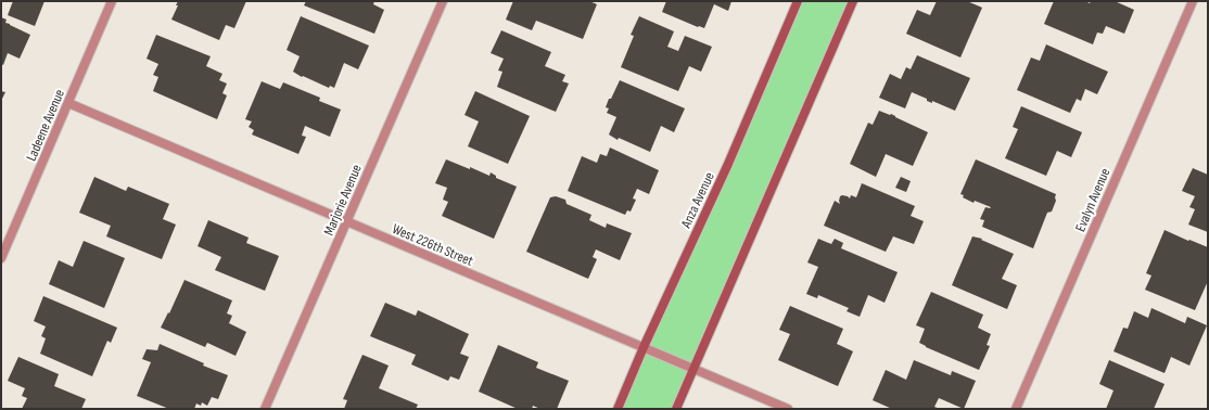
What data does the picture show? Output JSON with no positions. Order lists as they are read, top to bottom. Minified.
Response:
{"streets":{"main road":["Anza Avenue"],"street":["Ladeene Avenue","Marjorie Avenue","Evalyn Avenue","West 226th Street"]},"crossings":[["Ladeene Avenue","West 226th Street"],["Marjorie Avenue","West 226th Street"],["Anza Avenue","West 226th Street"]]}
